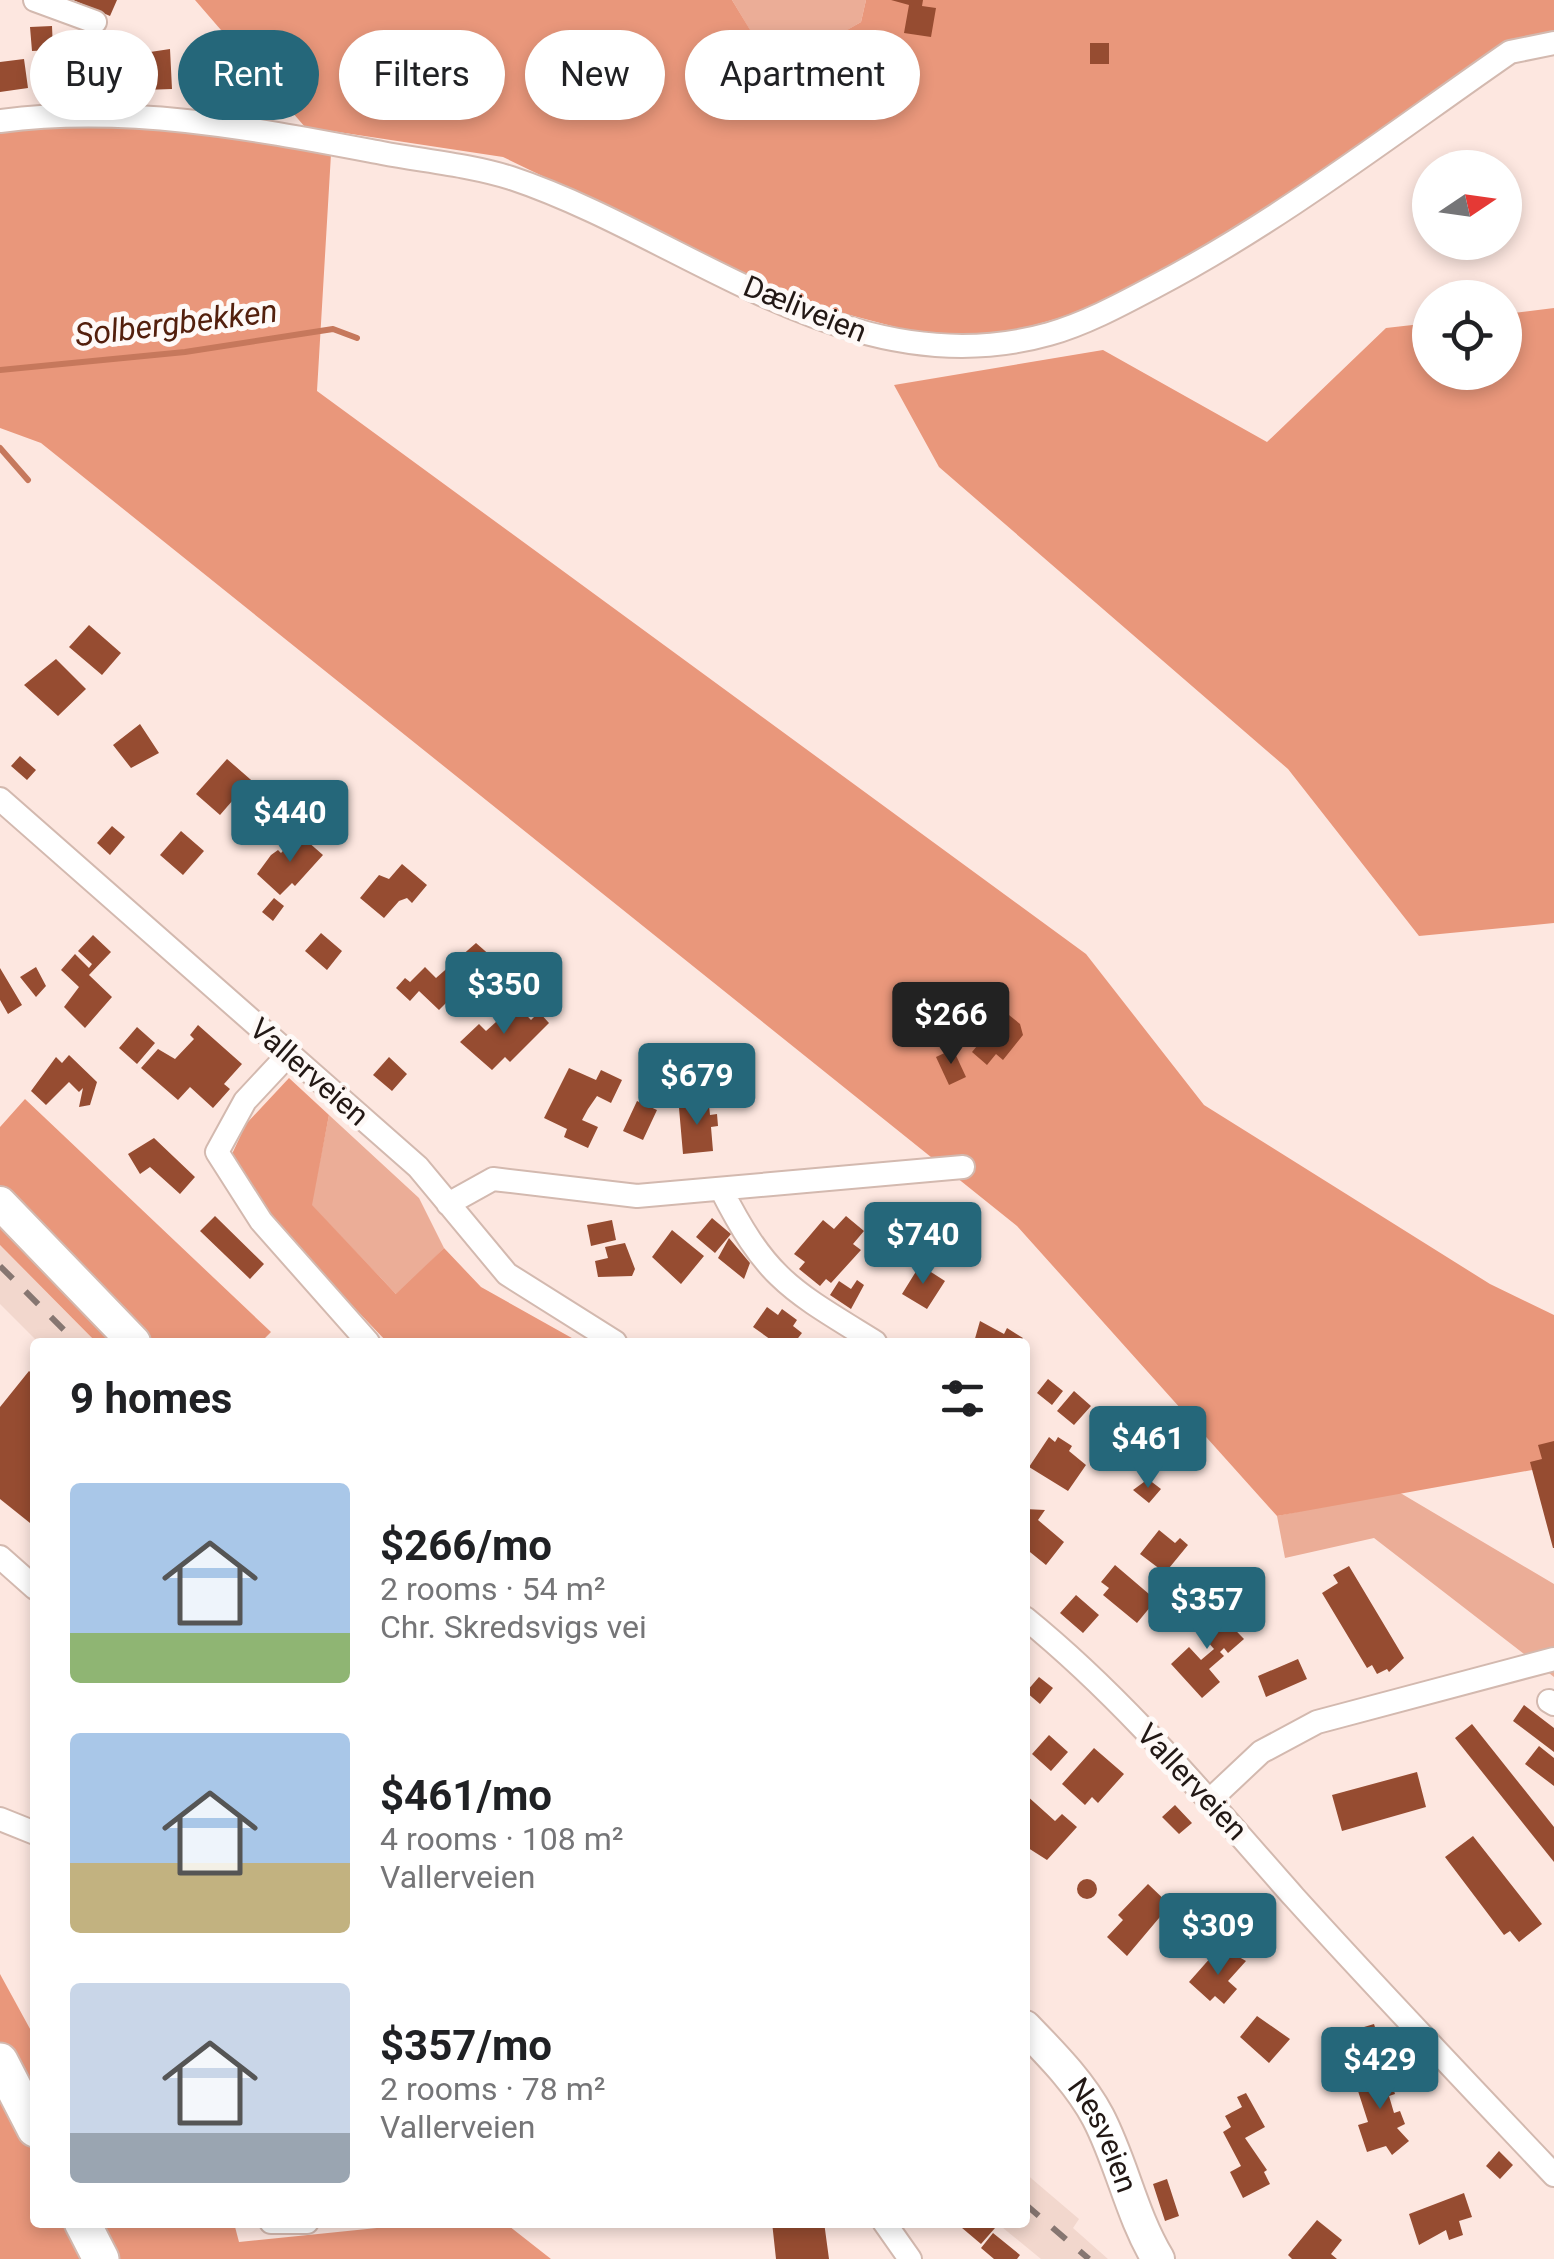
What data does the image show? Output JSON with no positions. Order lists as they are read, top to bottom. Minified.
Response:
{"streets":{"street":["Dæliveien","Vallerveien","Nesveien"]},"water":["Solbergbekken"],"north":"right","page":{"chip":["Buy","Rent","Filters","New","Apartment"],"price":["$440","$350","$266","$679","$740","$461","$357","$309","$429"],"heading":"9 homes","list":[{"name":"$266/mo","note":"2 rooms · 54 m² · Chr. Skredsvigs vei"},{"name":"$461/mo","note":"4 rooms · 108 m² · Vallerveien"},{"name":"$357/mo","note":"2 rooms · 78 m² · Vallerveien"}]}}
